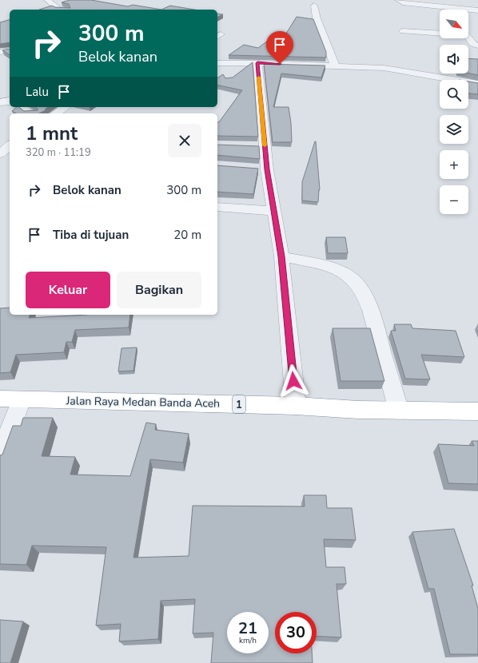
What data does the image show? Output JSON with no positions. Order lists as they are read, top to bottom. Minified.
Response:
{"streets":{"highway":["Jalan Raya Medan Banda Aceh","1"]},"north":"bottom right","page":{"map_buttons":["+","−"],"turn":["300 m","Belok kanan"],"then":"Lalu","heading":["1 mnt","320 m · 11:19"],"list":[{"name":"Belok kanan","value":"300 m"},{"name":"Tiba di tujuan","value":"20 m"}],"buttons":["Keluar","Bagikan"],"speed":"21 km/h","limit":"30"}}
